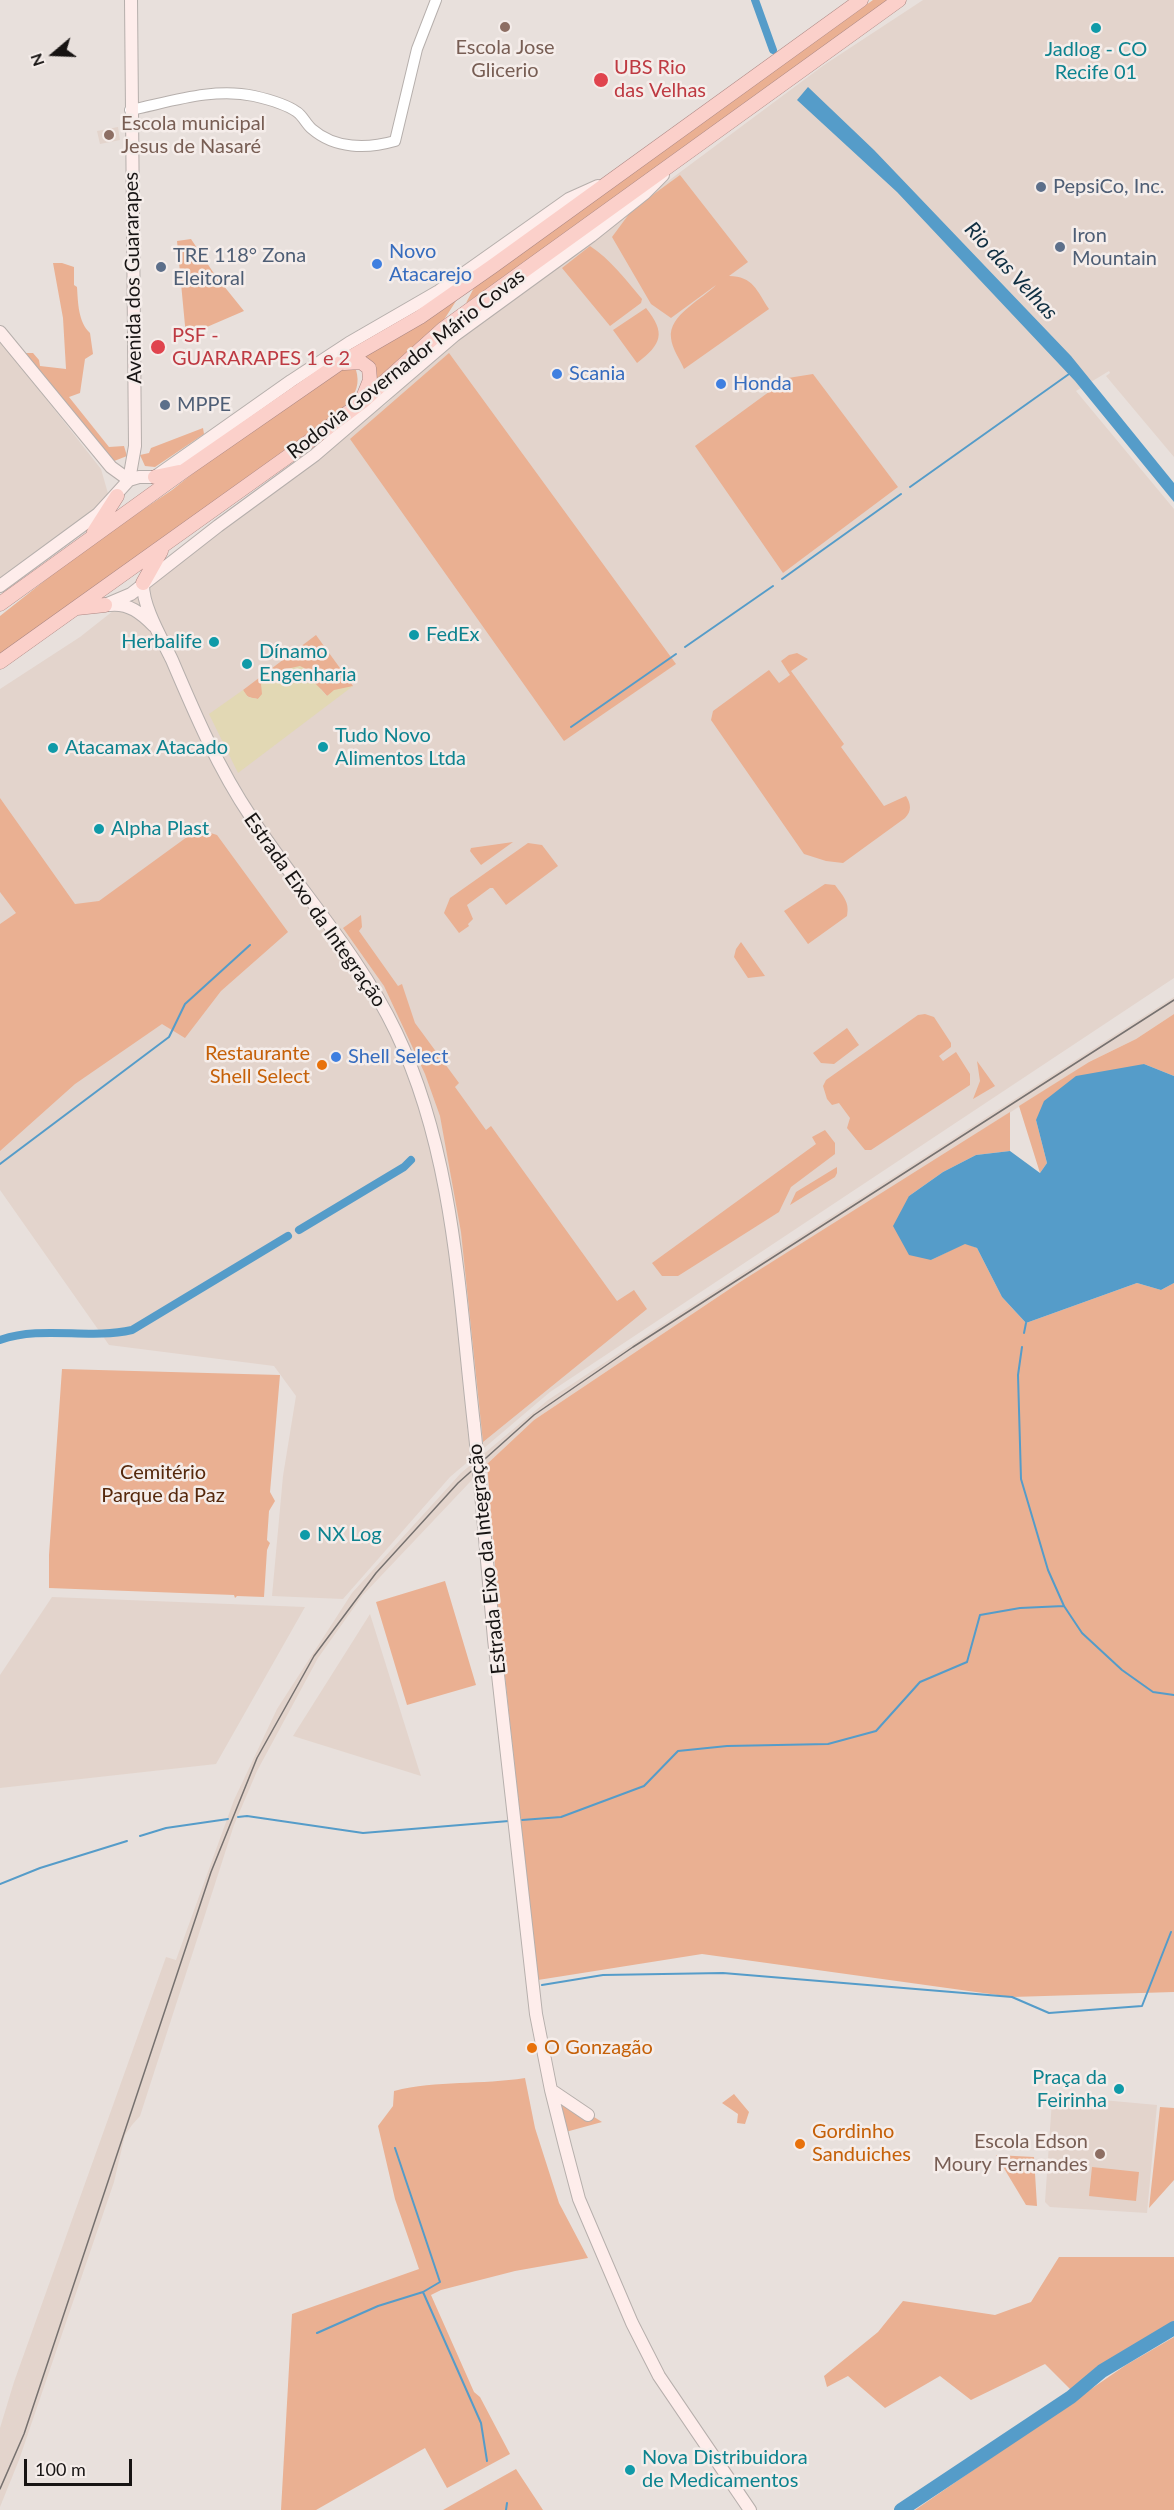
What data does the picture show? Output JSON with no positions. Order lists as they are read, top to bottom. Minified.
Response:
{"streets":{"highway":["Rodovia Governador Mário Covas"],"main road":["Avenida dos Guararapes","Estrada Eixo da Integração"]},"water":["Rio das Velhas"],"parks":["Cemitério Parque da Paz"],"places":["Escola Jose Glicerio","Jadlog - CO Recife 01","UBS Rio das Velhas","Escola municipal Jesus de Nasaré","PepsiCo, Inc.","Iron Mountain","Novo Atacarejo","TRE 118° Zona Eleitoral","PSF - GUARARAPES 1 e 2","Scania","Honda","MPPE","FedEx","Herbalife","Dínamo Engenharia","Tudo Novo Alimentos Ltda","Atacamax Atacado","Alpha Plast","Shell Select","Restaurante Shell Select","NX Log","O Gonzagão","Praça da Feirinha","Gordinho Sanduiches","Escola Edson Moury Fernandes","Nova Distribuidora de Medicamentos"],"scale_bar":"100 m","north":"left"}
